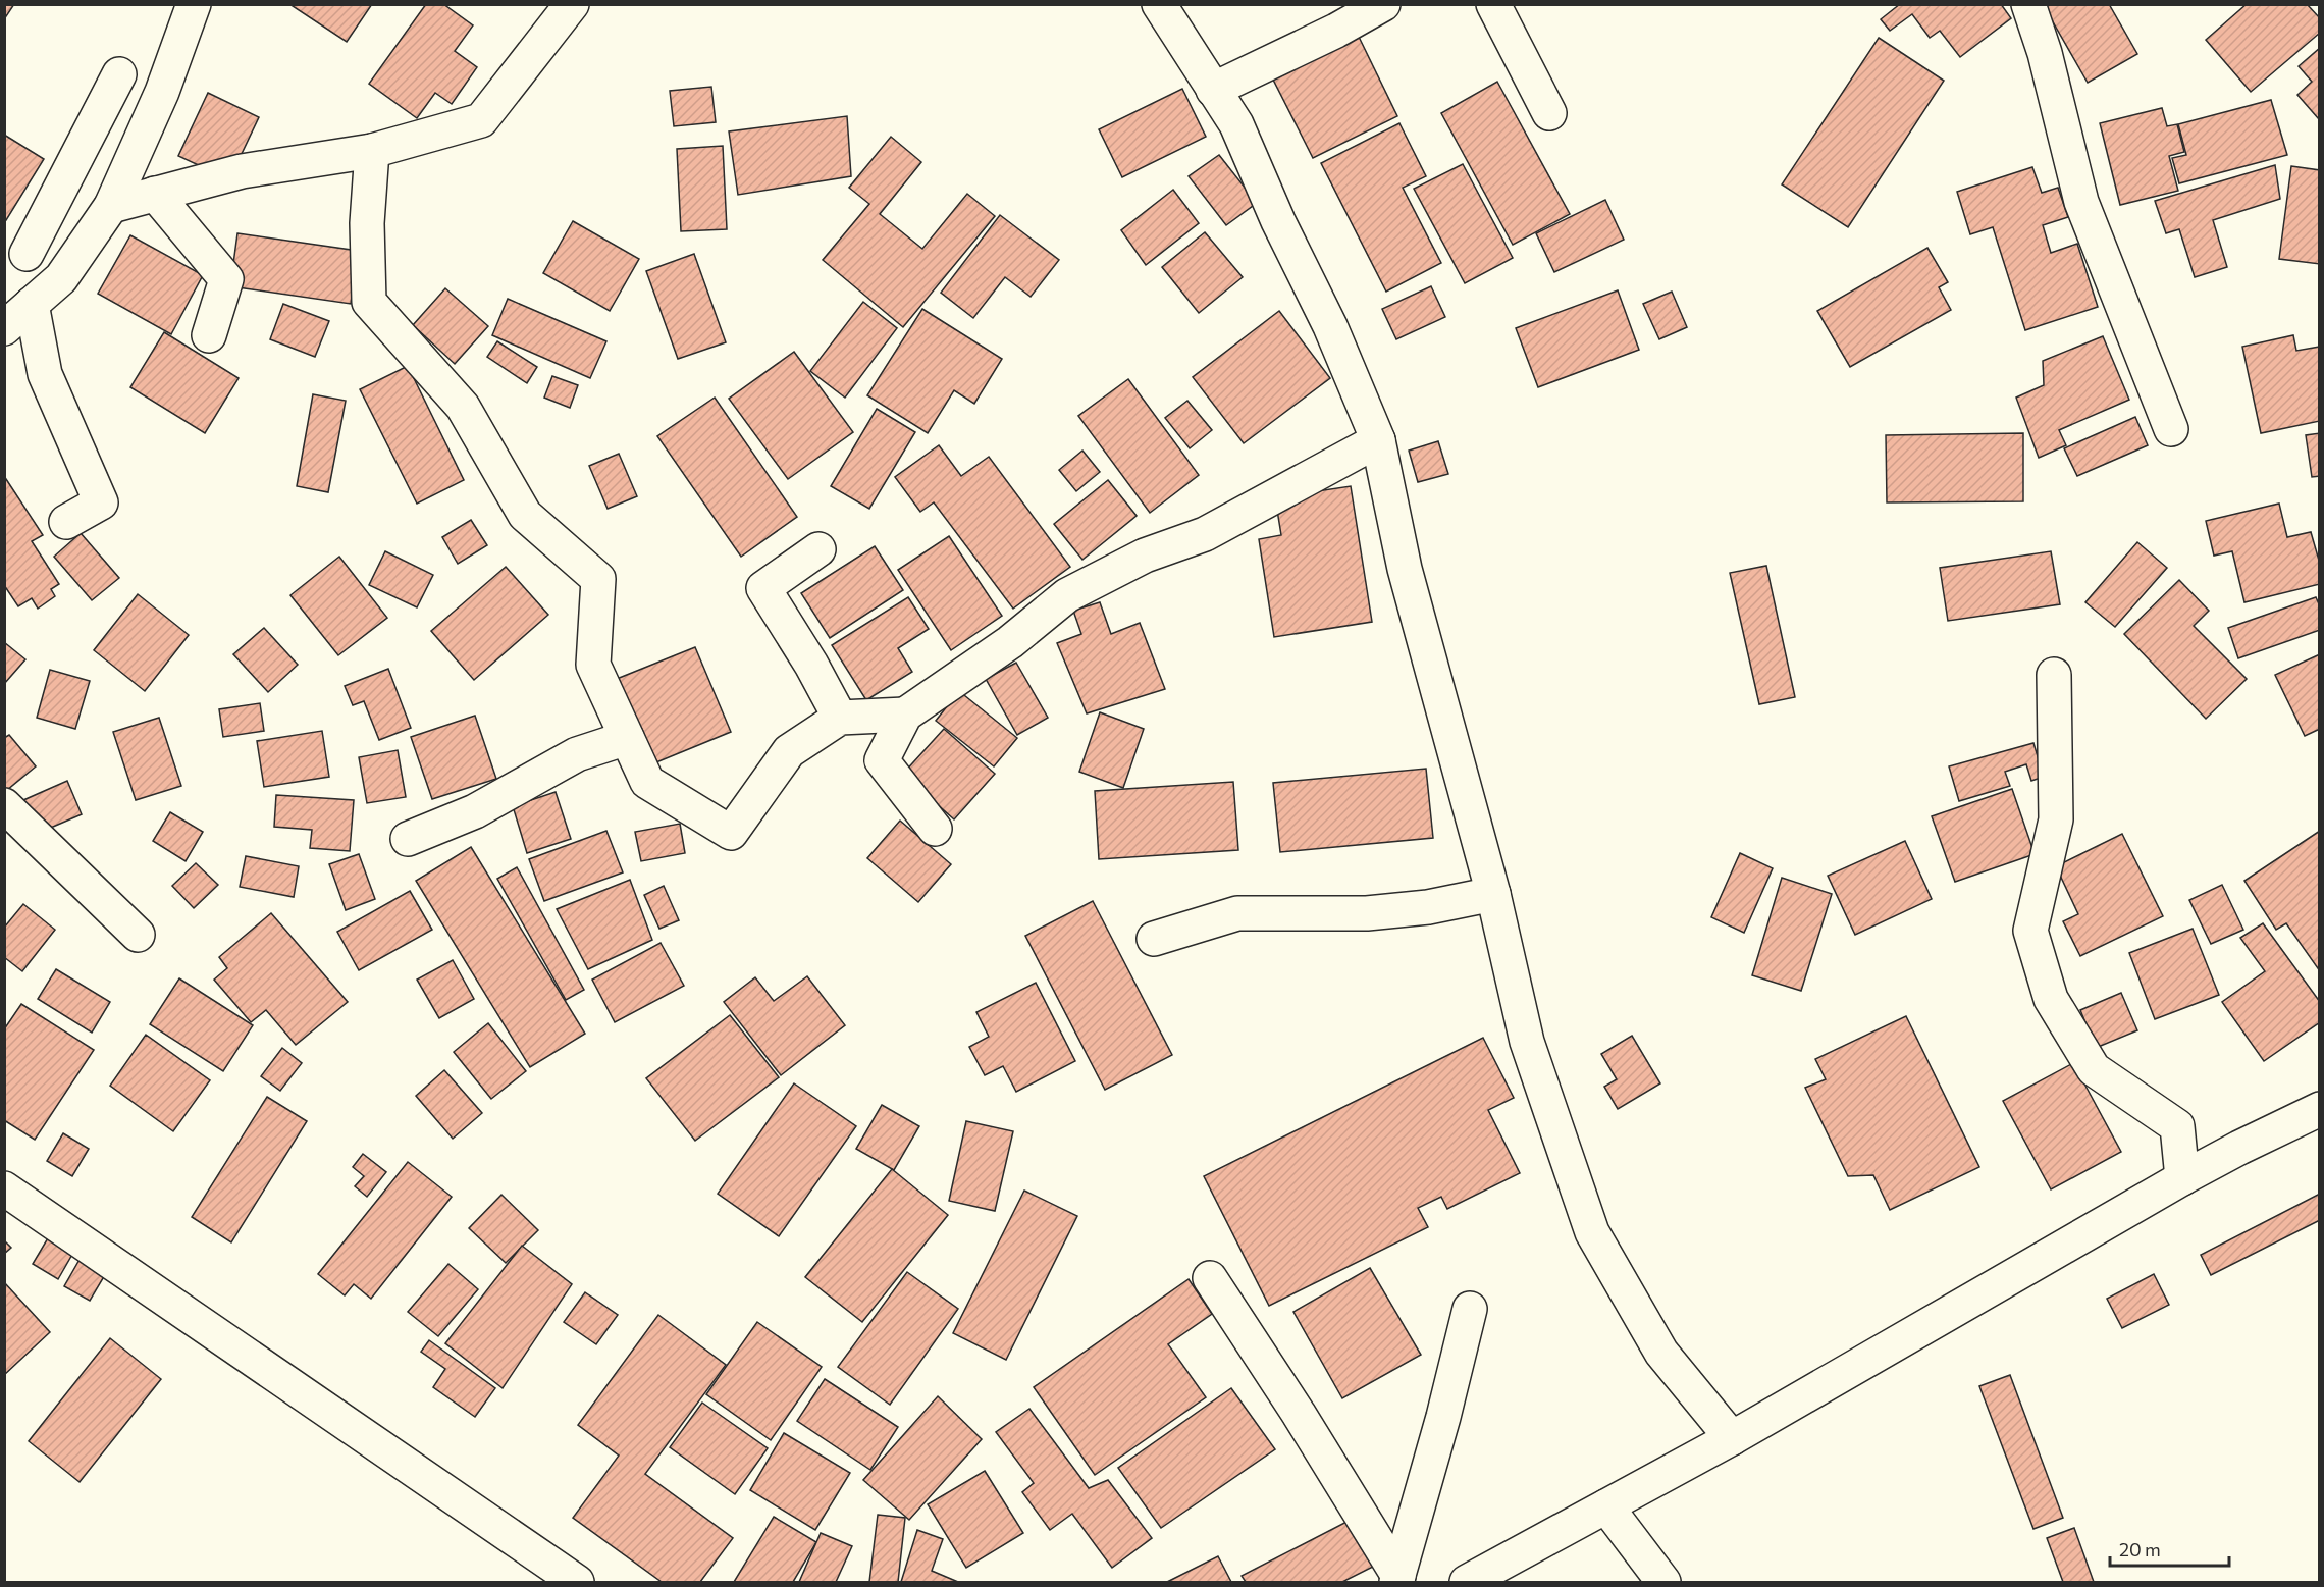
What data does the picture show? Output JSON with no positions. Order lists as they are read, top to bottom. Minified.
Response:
{"scale_bar":"20 m"}
